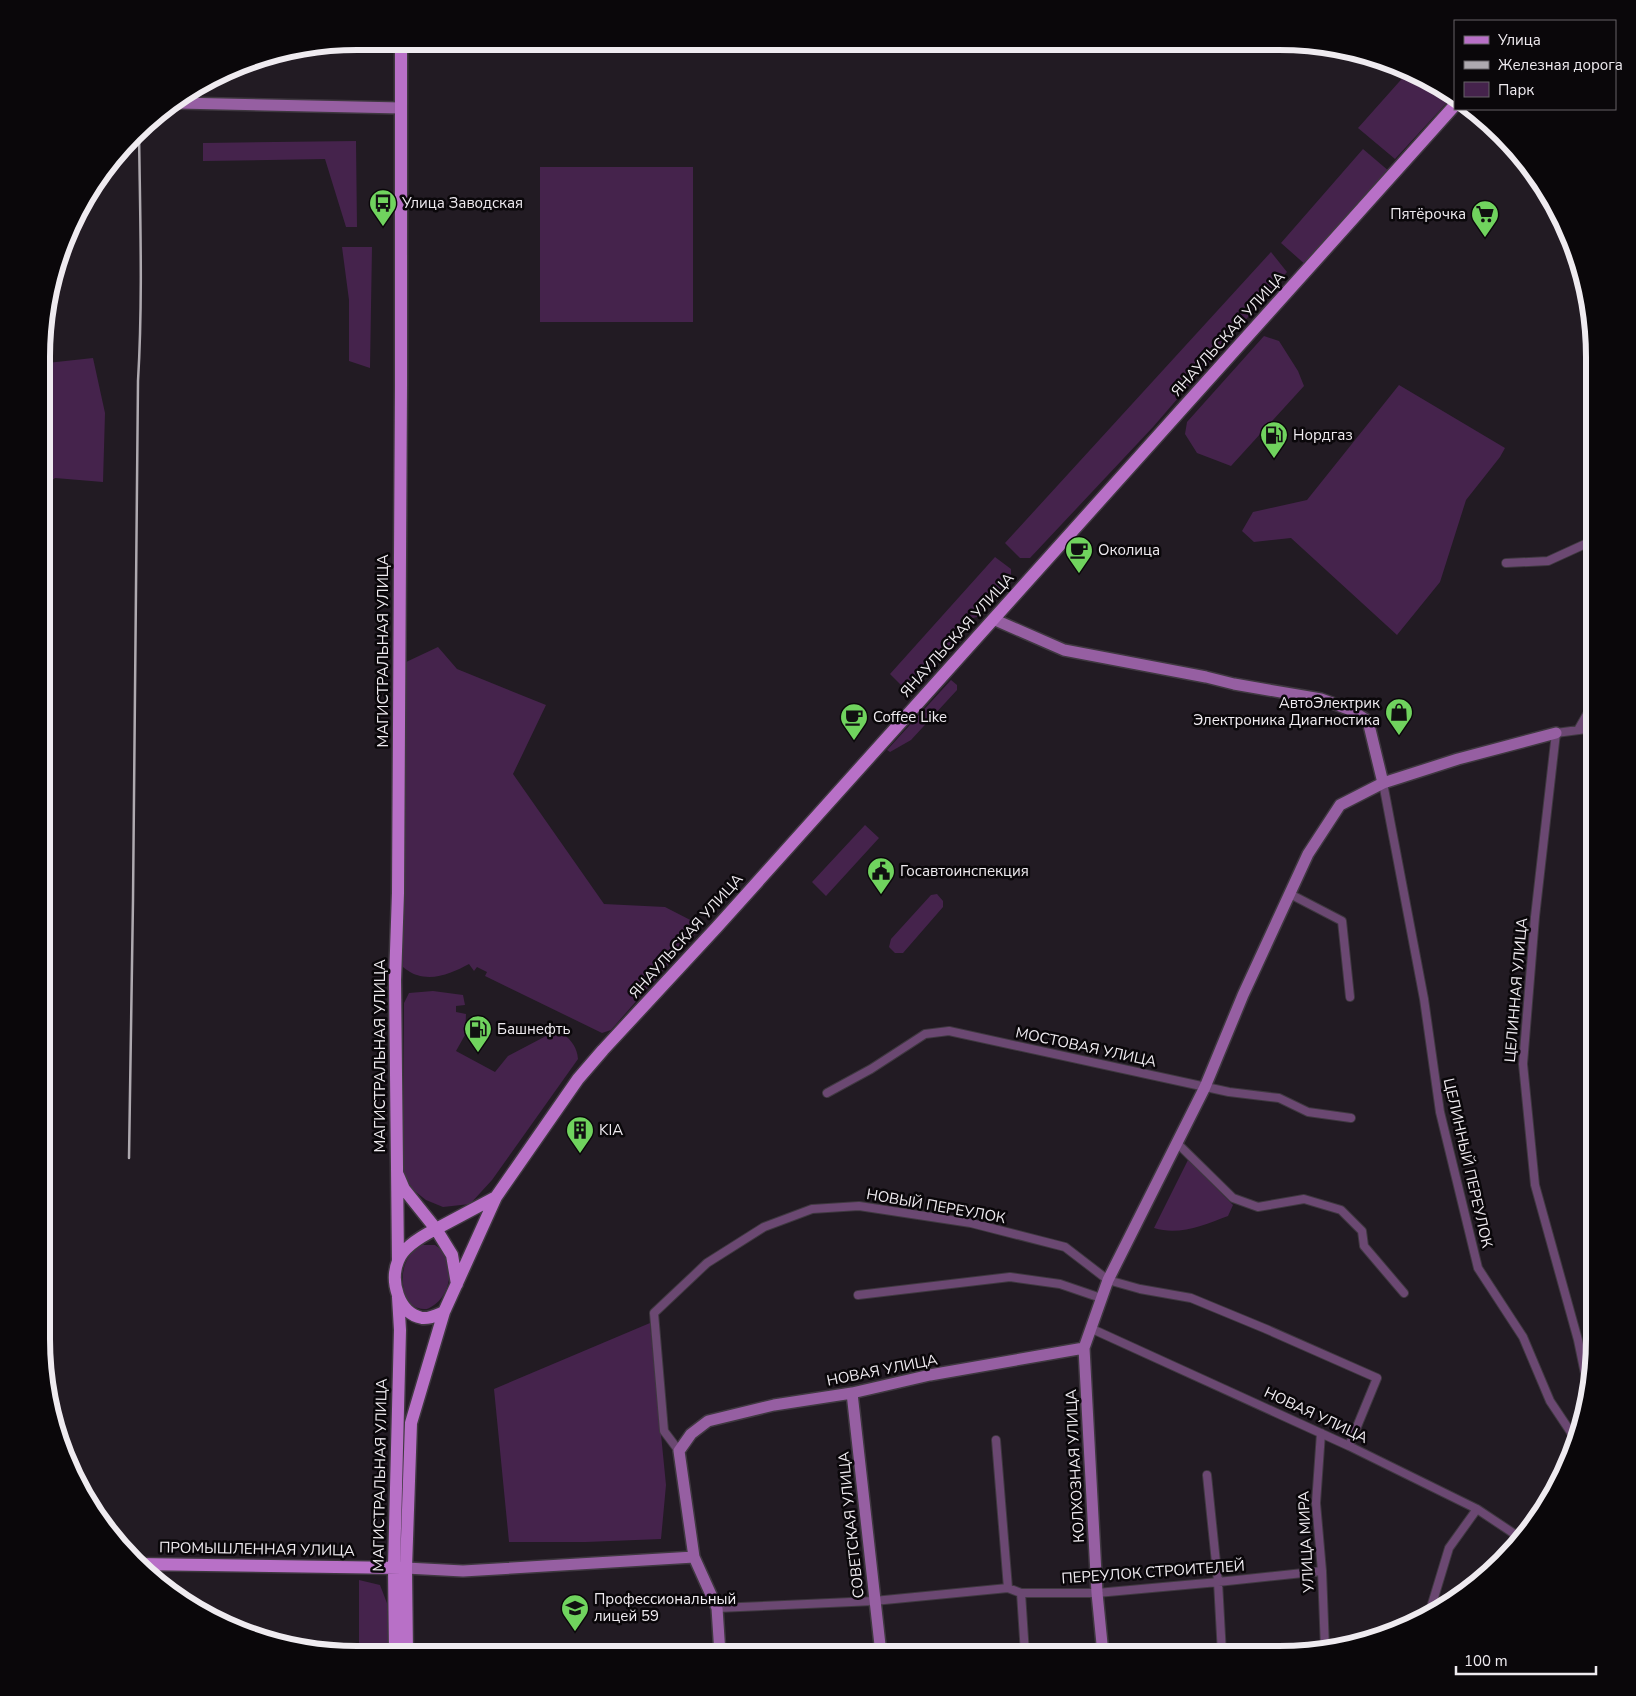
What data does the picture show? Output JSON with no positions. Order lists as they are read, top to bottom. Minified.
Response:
{"streets":{"main road":["ЯНАУЛЬСКАЯ УЛИЦА","МАГИСТРАЛЬНАЯ УЛИЦА","ПРОМЫШЛЕННАЯ УЛИЦА"],"street":["ЦЕЛИННАЯ УЛИЦА","МОСТОВАЯ УЛИЦА","ЦЕЛИННЫЙ ПЕРЕУЛОК","НОВЫЙ ПЕРЕУЛОК","НОВАЯ УЛИЦА","КОЛХОЗНАЯ УЛИЦА","СОВЕТСКАЯ УЛИЦА","УЛИЦА МИРА","ПЕРЕУЛОК СТРОИТЕЛЕЙ"]},"crossings":[["ЯНАУЛЬСКАЯ УЛИЦА","МАГИСТРАЛЬНАЯ УЛИЦА"],["МАГИСТРАЛЬНАЯ УЛИЦА","ПРОМЫШЛЕННАЯ УЛИЦА"],["ЦЕЛИННАЯ УЛИЦА","КОЛХОЗНАЯ УЛИЦА"],["МОСТОВАЯ УЛИЦА","КОЛХОЗНАЯ УЛИЦА"],["ЦЕЛИННЫЙ ПЕРЕУЛОК","КОЛХОЗНАЯ УЛИЦА"],["НОВЫЙ ПЕРЕУЛОК","НОВАЯ УЛИЦА"],["НОВЫЙ ПЕРЕУЛОК","КОЛХОЗНАЯ УЛИЦА"],["НОВАЯ УЛИЦА","КОЛХОЗНАЯ УЛИЦА"],["НОВАЯ УЛИЦА","СОВЕТСКАЯ УЛИЦА"],["НОВАЯ УЛИЦА","УЛИЦА МИРА"],["КОЛХОЗНАЯ УЛИЦА","ПЕРЕУЛОК СТРОИТЕЛЕЙ"],["СОВЕТСКАЯ УЛИЦА","ПЕРЕУЛОК СТРОИТЕЛЕЙ"],["УЛИЦА МИРА","ПЕРЕУЛОК СТРОИТЕЛЕЙ"]],"places":{"bus stop":["Улица Заводская"],"supermarket":["Пятёрочка"],"fuel station":["Нордгаз","Башнефть"],"cafe":["Околица","Coffee Like"],"shop":["АвтоЭлектрик Электроника Диагностика"],"public building":["Госавтоинспекция"],"building":["KIA"],"school or university":["Профессиональный лицей 59"]},"legend":["Улица","Железная дорога","Парк"],"scale_bar":"100 m"}
